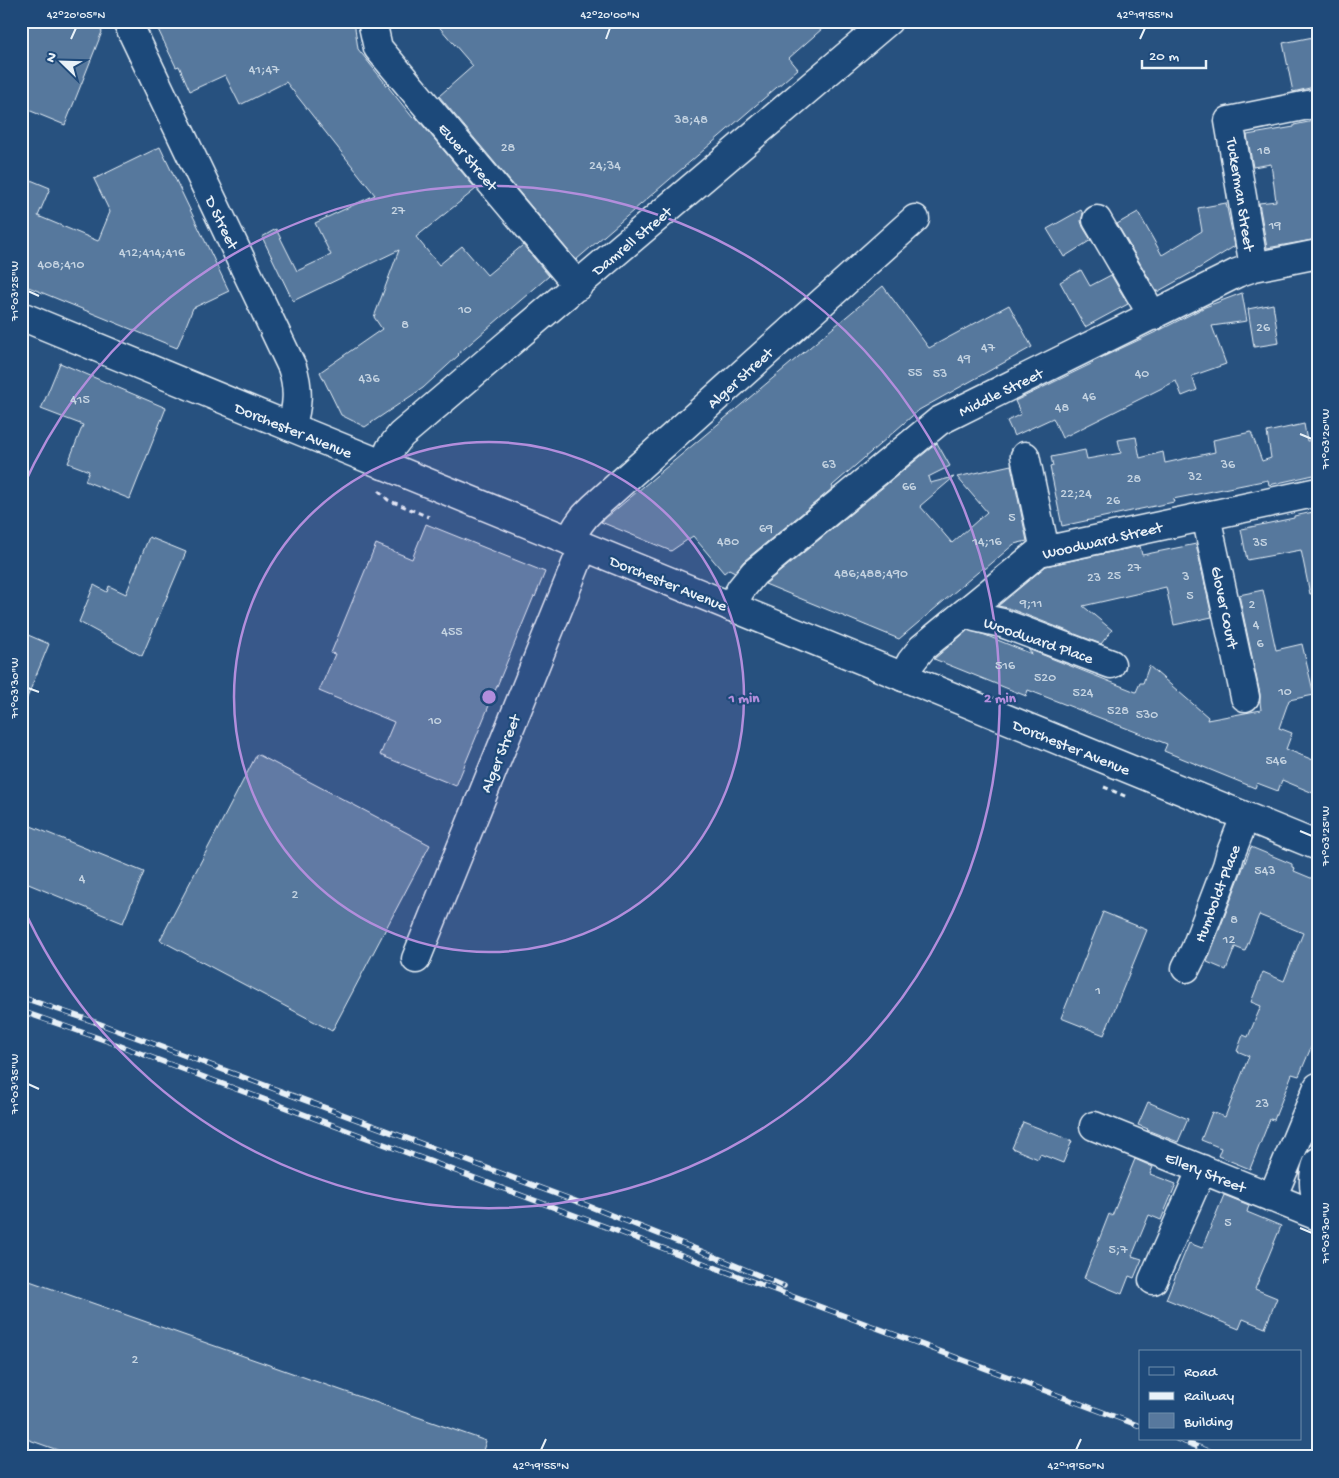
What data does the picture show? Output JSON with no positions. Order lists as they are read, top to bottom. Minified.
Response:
{"streets":{"street":["Ewer Street","Tuckerman Street","D Street","Damrell Street","Alger Street","Middle Street","Dorchester Avenue","Woodward Street","Glover Court","Woodward Place","Humboldt Place","Ellery Street"]},"crossings":[["Ewer Street","Damrell Street"],["Tuckerman Street","Middle Street"],["D Street","Dorchester Avenue"],["Damrell Street","Dorchester Avenue"],["Alger Street","Dorchester Avenue"],["Middle Street","Dorchester Avenue"],["Dorchester Avenue","Woodward Street"],["Dorchester Avenue","Humboldt Place"],["Woodward Street","Glover Court"],["Woodward Street","Woodward Place"]],"house_numbers":["41;47","38;48","28","18","24;34","27","19","412;414;416","408;410","10","8","26","47","49","55","53","40","436","46","415","48","63","36","32","28","66","22;24","26","5","69","480","14;16","35","27","486;488;490","25","3","23","5","9;11","2","4","455","6","516","520","10","524","528","530","10","546","543","4","2","8","12","1","23","5","5;7","2"],"legend":["Road","Railway","Building"],"scale_bar":"20 m","north":"top left","coordinates":["42°20'05\"N","42°20'00\"N","42°19'55\"N","71°03'25\"W","71°03'20\"W","71°03'30\"W","71°03'35\"W","42°19'50\"N"],"rings":["1 min","2 min"]}
